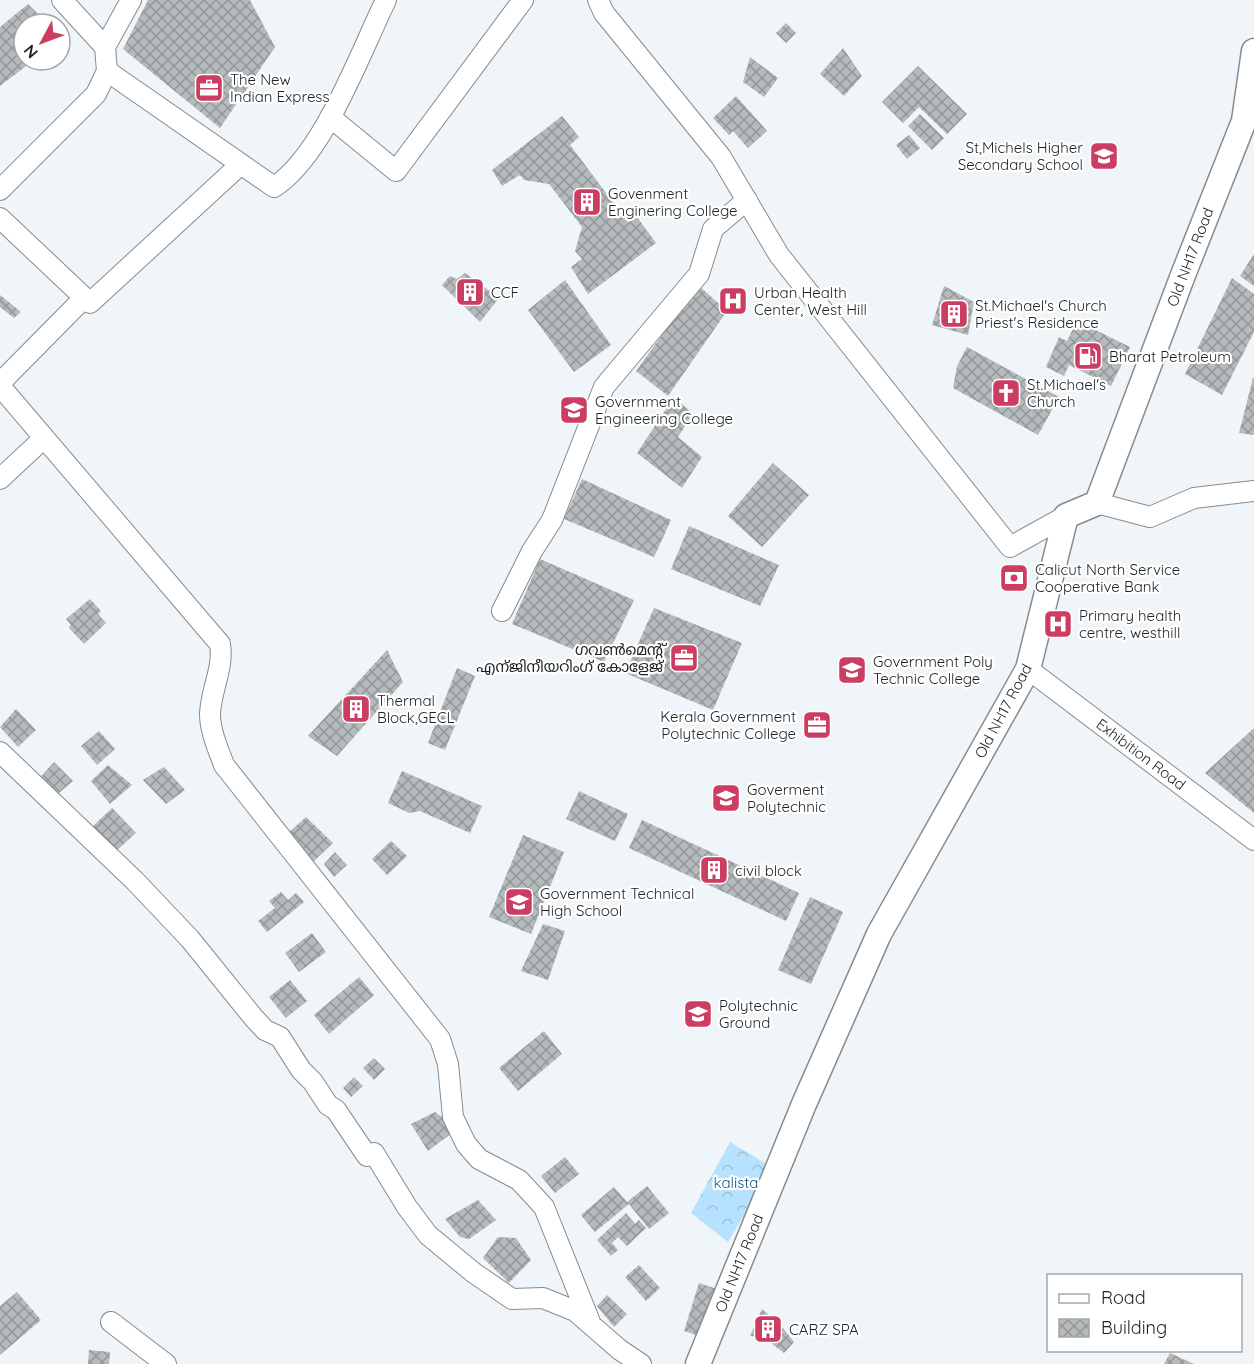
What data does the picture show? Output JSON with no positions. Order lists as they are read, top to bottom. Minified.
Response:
{"streets":{"main road":["Old NH17 Road"],"street":["Exhibition Road"]},"crossings":[["Old NH17 Road","Exhibition Road"]],"parks":["kalista"],"places":{"office":["The New Indian Express","ഗവൺമെന്റ് എന്ജിനീയറിംഗ് കോളേജ്","Kerala Government Polytechnic College"],"school or university":["St,Michels Higher Secondary School","Government Engineering College","Government Poly Technic College","Goverment Polytechnic","Government Technical High School","Polytechnic Ground"],"building":["Govenment Enginering College","CCF","St.Michael's Church Priest's Residence","Thermal Block,GECL","civil block","CARZ SPA"],"hospital":["Urban Health Center, West Hill","Primary health centre, westhill"],"fuel station":["Bharat Petroleum"],"church":["St.Michael's Church"],"bank":["Calicut North Service Cooperative Bank"]},"legend":["Road","Building"],"north":"bottom left"}
